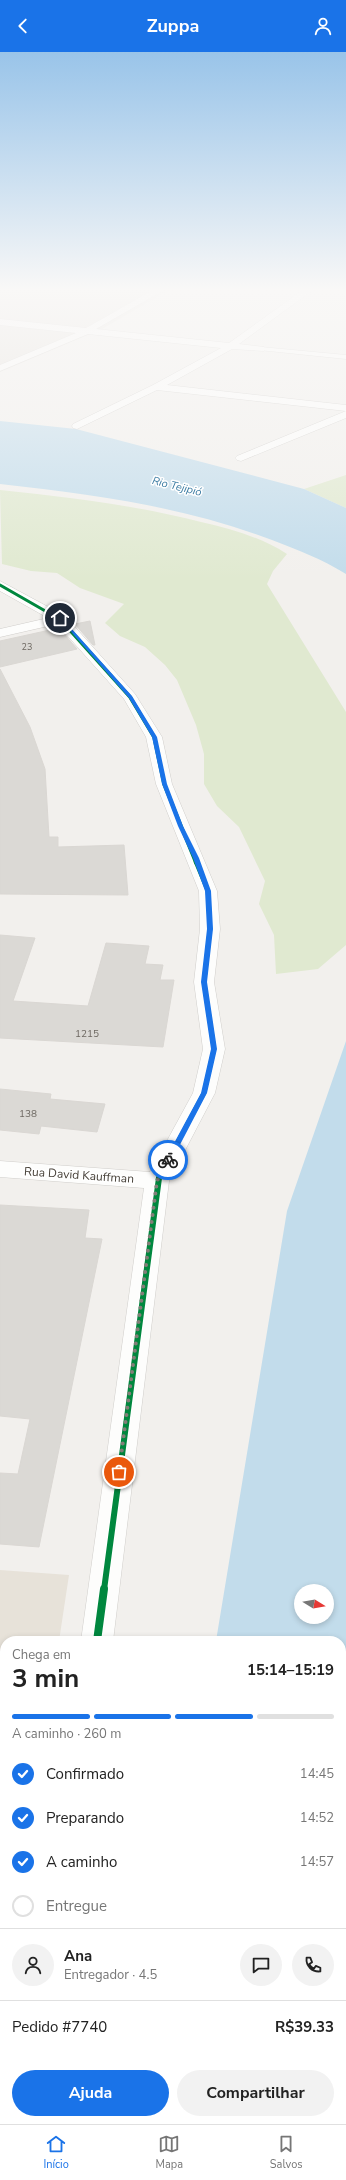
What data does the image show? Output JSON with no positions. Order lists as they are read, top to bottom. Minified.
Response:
{"streets":{"street":["Rua David Kauffman"]},"water":["Rio Tejipió"],"house_numbers":["23","1215","138"],"north":"right","page":{"header":"Zuppa","heading":["3 min","Chega em","15:14–15:19"],"panel":["Ana","Entregador · 4.5","Pedido #7740","R$39.33"],"bar":"A caminho · 260 m","list":[["Confirmado","14:45"],["Preparando","14:52"],["A caminho","14:57"],"Entregue"],"buttons":["Ajuda","Compartilhar"],"tabs":["Início","Mapa","Salvos"]}}
